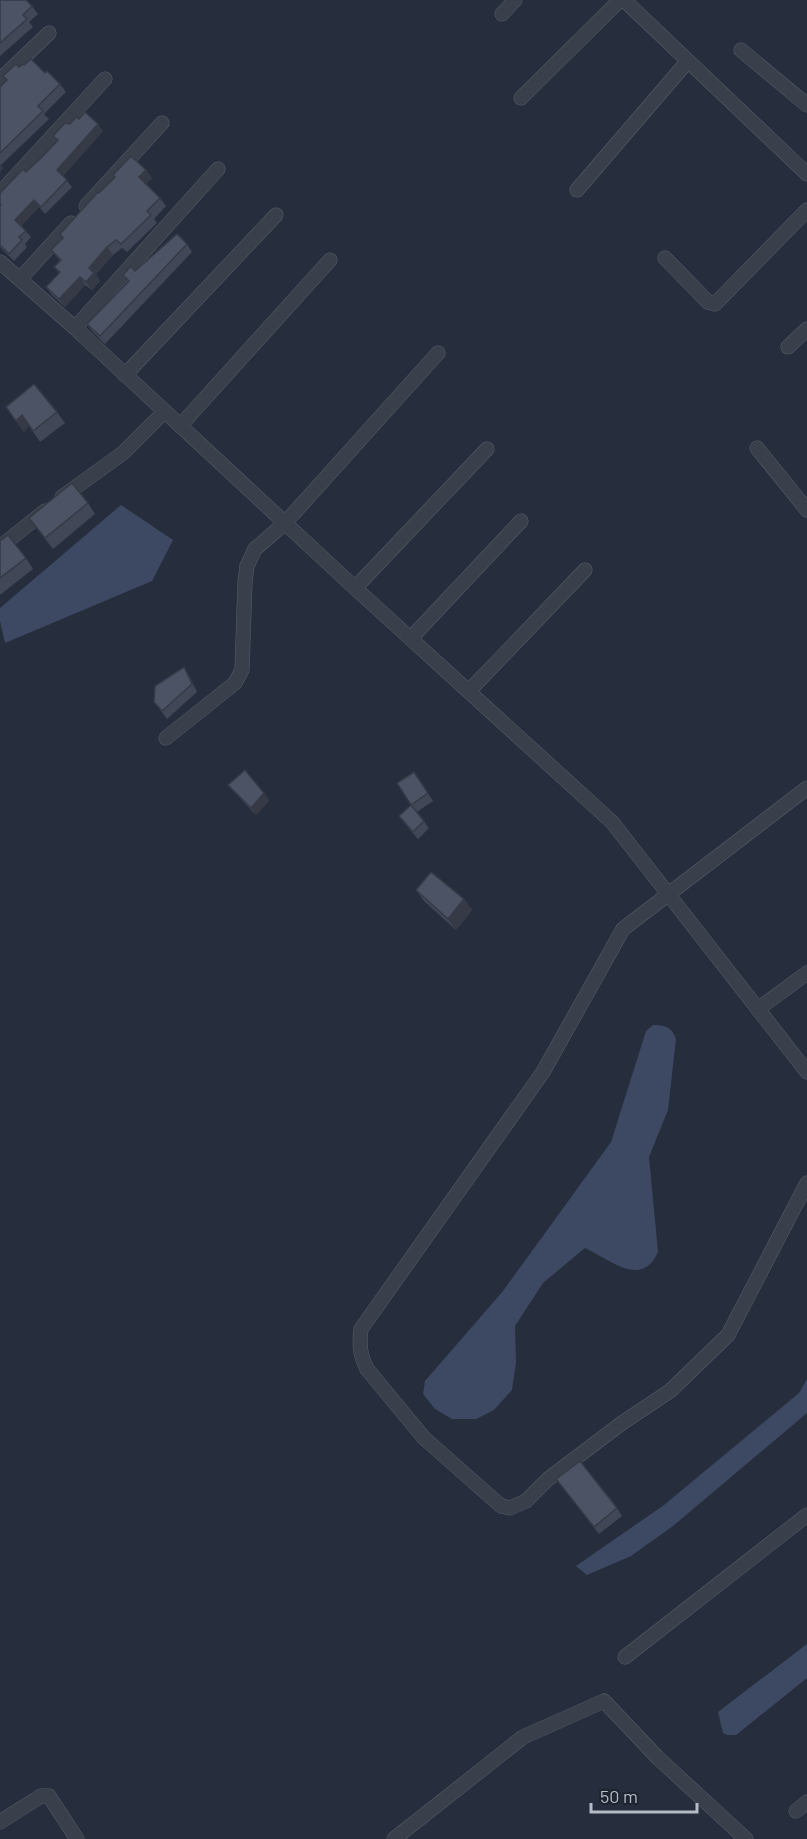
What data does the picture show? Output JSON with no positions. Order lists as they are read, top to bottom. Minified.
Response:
{"scale_bar":"50 m"}
